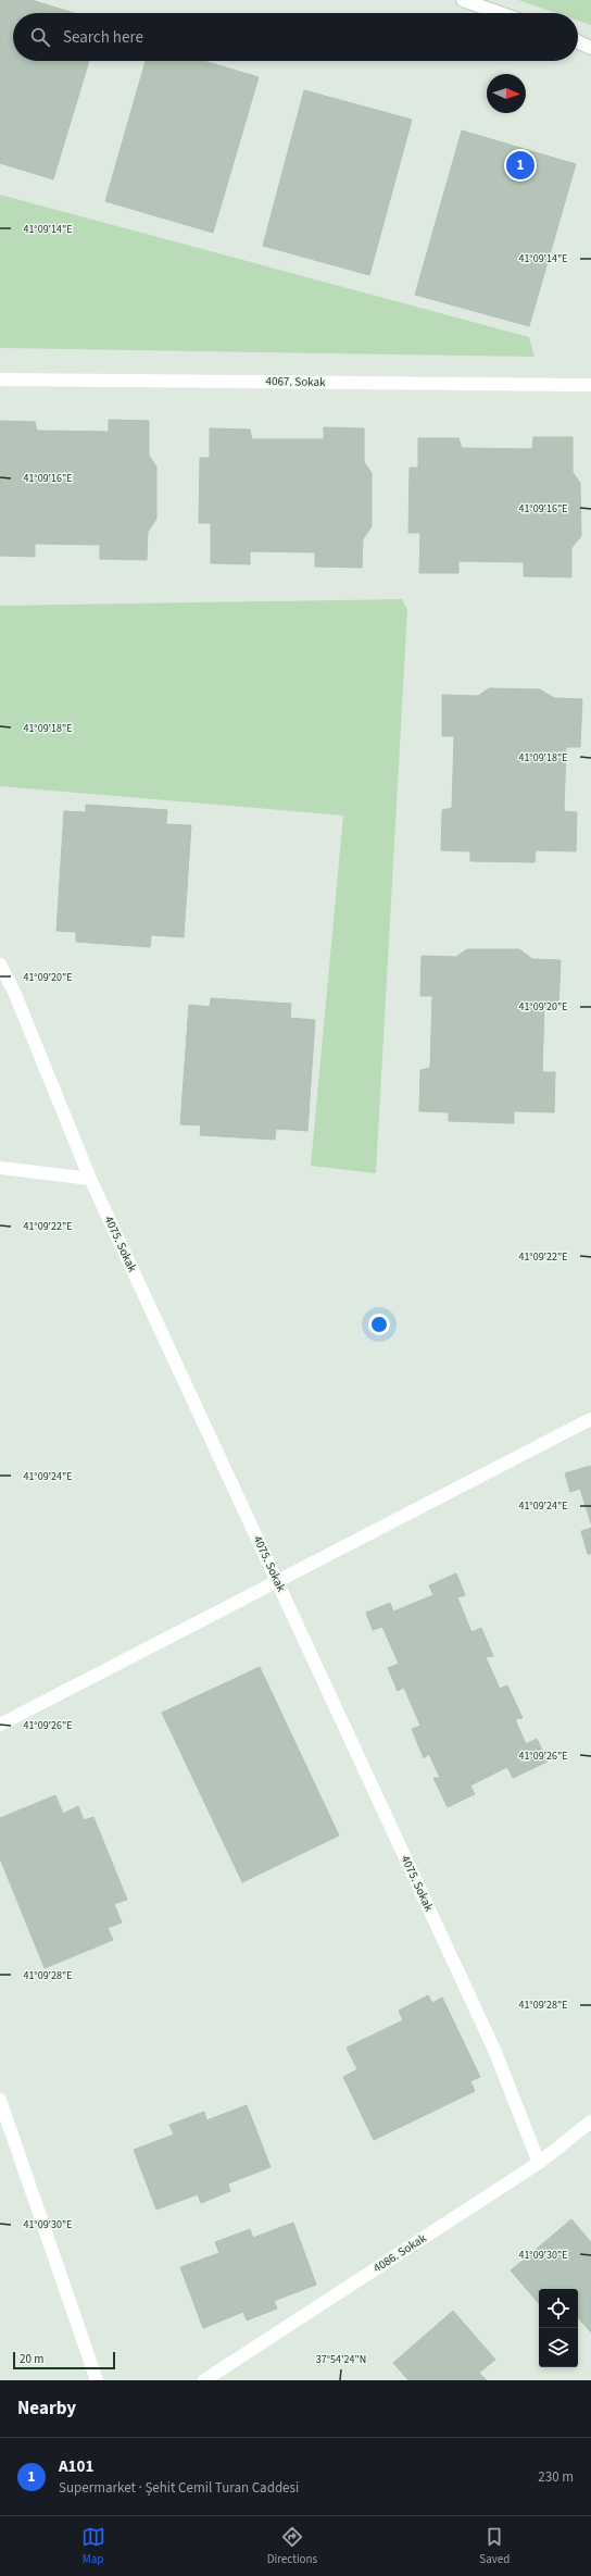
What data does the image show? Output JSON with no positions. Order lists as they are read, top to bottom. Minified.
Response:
{"streets":{"street":["4067. Sokak","4075. Sokak","4086. Sokak"]},"crossings":[["4075. Sokak","4086. Sokak"]],"scale_bar":"20 m","north":"right","page":{"search":"Search here","pins":"1","scale":"20 m","heading":"Nearby","list":[{"mark":"1","name":"A101","note":"Supermarket · Şehit Cemil Turan Caddesi","value":"230 m"}],"nav":["Map","Directions","Saved"]},"coordinates":["41°09'14\"E","41°09'16\"E","41°09'18\"E","41°09'20\"E","41°09'22\"E","41°09'24\"E","41°09'26\"E","41°09'28\"E","41°09'30\"E","37°54'24\"N"]}
